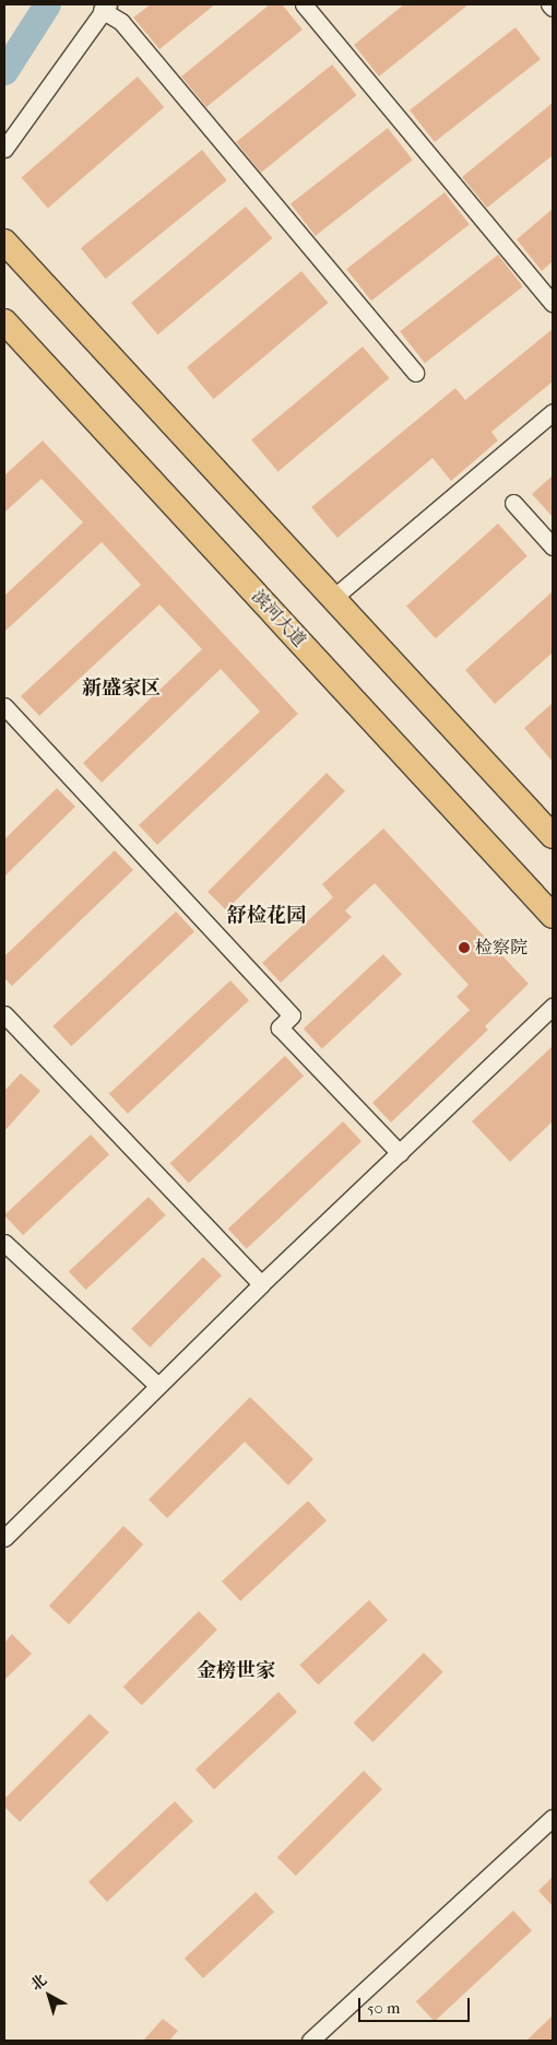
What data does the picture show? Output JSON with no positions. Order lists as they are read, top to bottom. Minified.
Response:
{"streets":{"main road":["滨河大道"]},"districts":["新盛家区","舒检花园","金榜世家"],"places":["检察院"],"scale_bar":"50 m","north":"top left"}
